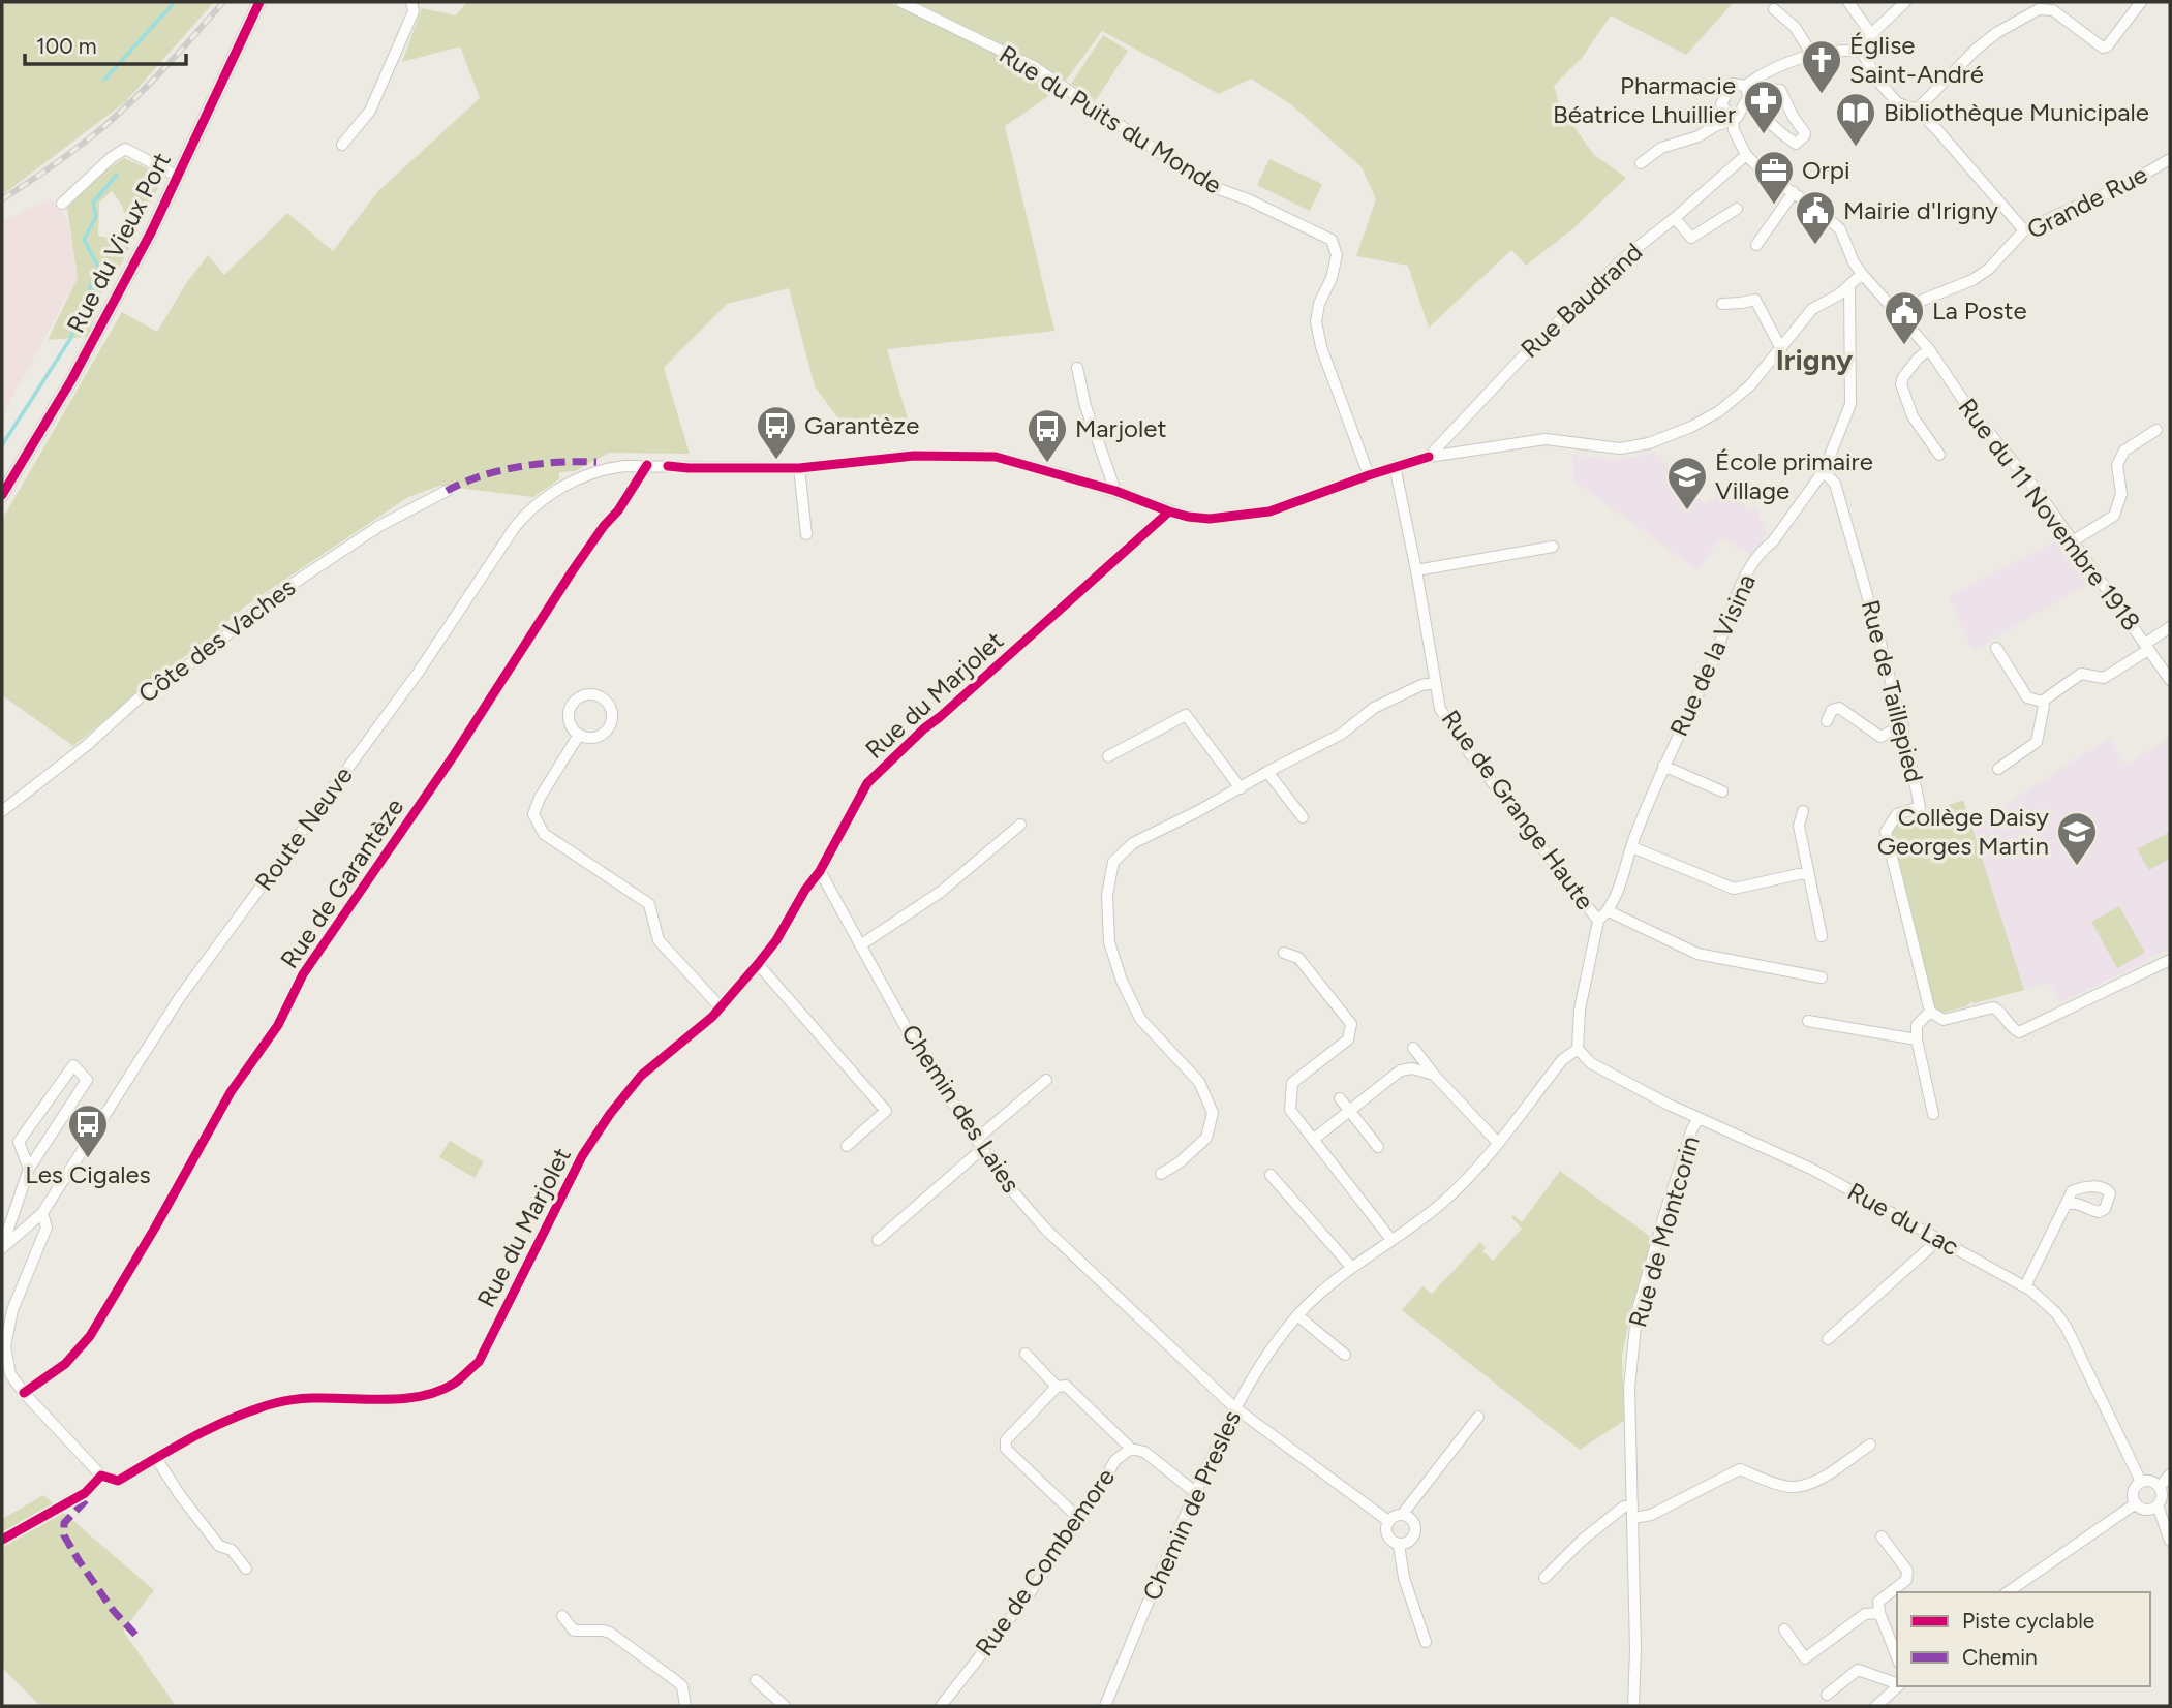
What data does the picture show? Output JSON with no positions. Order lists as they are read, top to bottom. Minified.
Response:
{"streets":{"main road":["Rue du Vieux Port"],"street":["Rue du Puits du Monde","Grande Rue","Rue Baudrand","Rue du 11 Novembre 1918","Côte des Vaches","Rue de la Visina","Rue de Taillepied","Rue du Marjolet","Rue de Grange Haute","Route Neuve","Rue de Garantèze","Chemin des Laies","Rue du Lac","Rue de Montcorin","Chemin de Presles","Rue de Combemore"]},"crossings":[["Rue du Puits du Monde","Route Neuve"],["Grande Rue","Rue du 11 Novembre 1918"],["Rue Baudrand","Rue du 11 Novembre 1918"],["Rue Baudrand","Route Neuve"],["Rue du 11 Novembre 1918","Route Neuve"],["Rue de la Visina","Rue de Taillepied"],["Rue de la Visina","Rue de Grange Haute"],["Rue de la Visina","Route Neuve"],["Rue du Marjolet","Route Neuve"],["Rue du Marjolet","Chemin des Laies"],["Rue de Grange Haute","Route Neuve"],["Route Neuve","Rue de Garantèze"],["Chemin des Laies","Chemin de Presles"],["Rue du Lac","Rue de Montcorin"],["Rue du Lac","Chemin de Presles"],["Chemin de Presles","Rue de Combemore"]],"districts":["Irigny"],"places":{"church":["Église Saint-André"],"pharmacy":["Pharmacie Béatrice Lhuillier"],"library":["Bibliothèque Municipale"],"office":["Orpi"],"public building":["Mairie d'Irigny","La Poste"],"bus stop":["Garantèze","Marjolet","Les Cigales"],"school or university":["École primaire Village","Collège Daisy Georges Martin"]},"legend":["Piste cyclable","Chemin"],"scale_bar":"100 m"}
